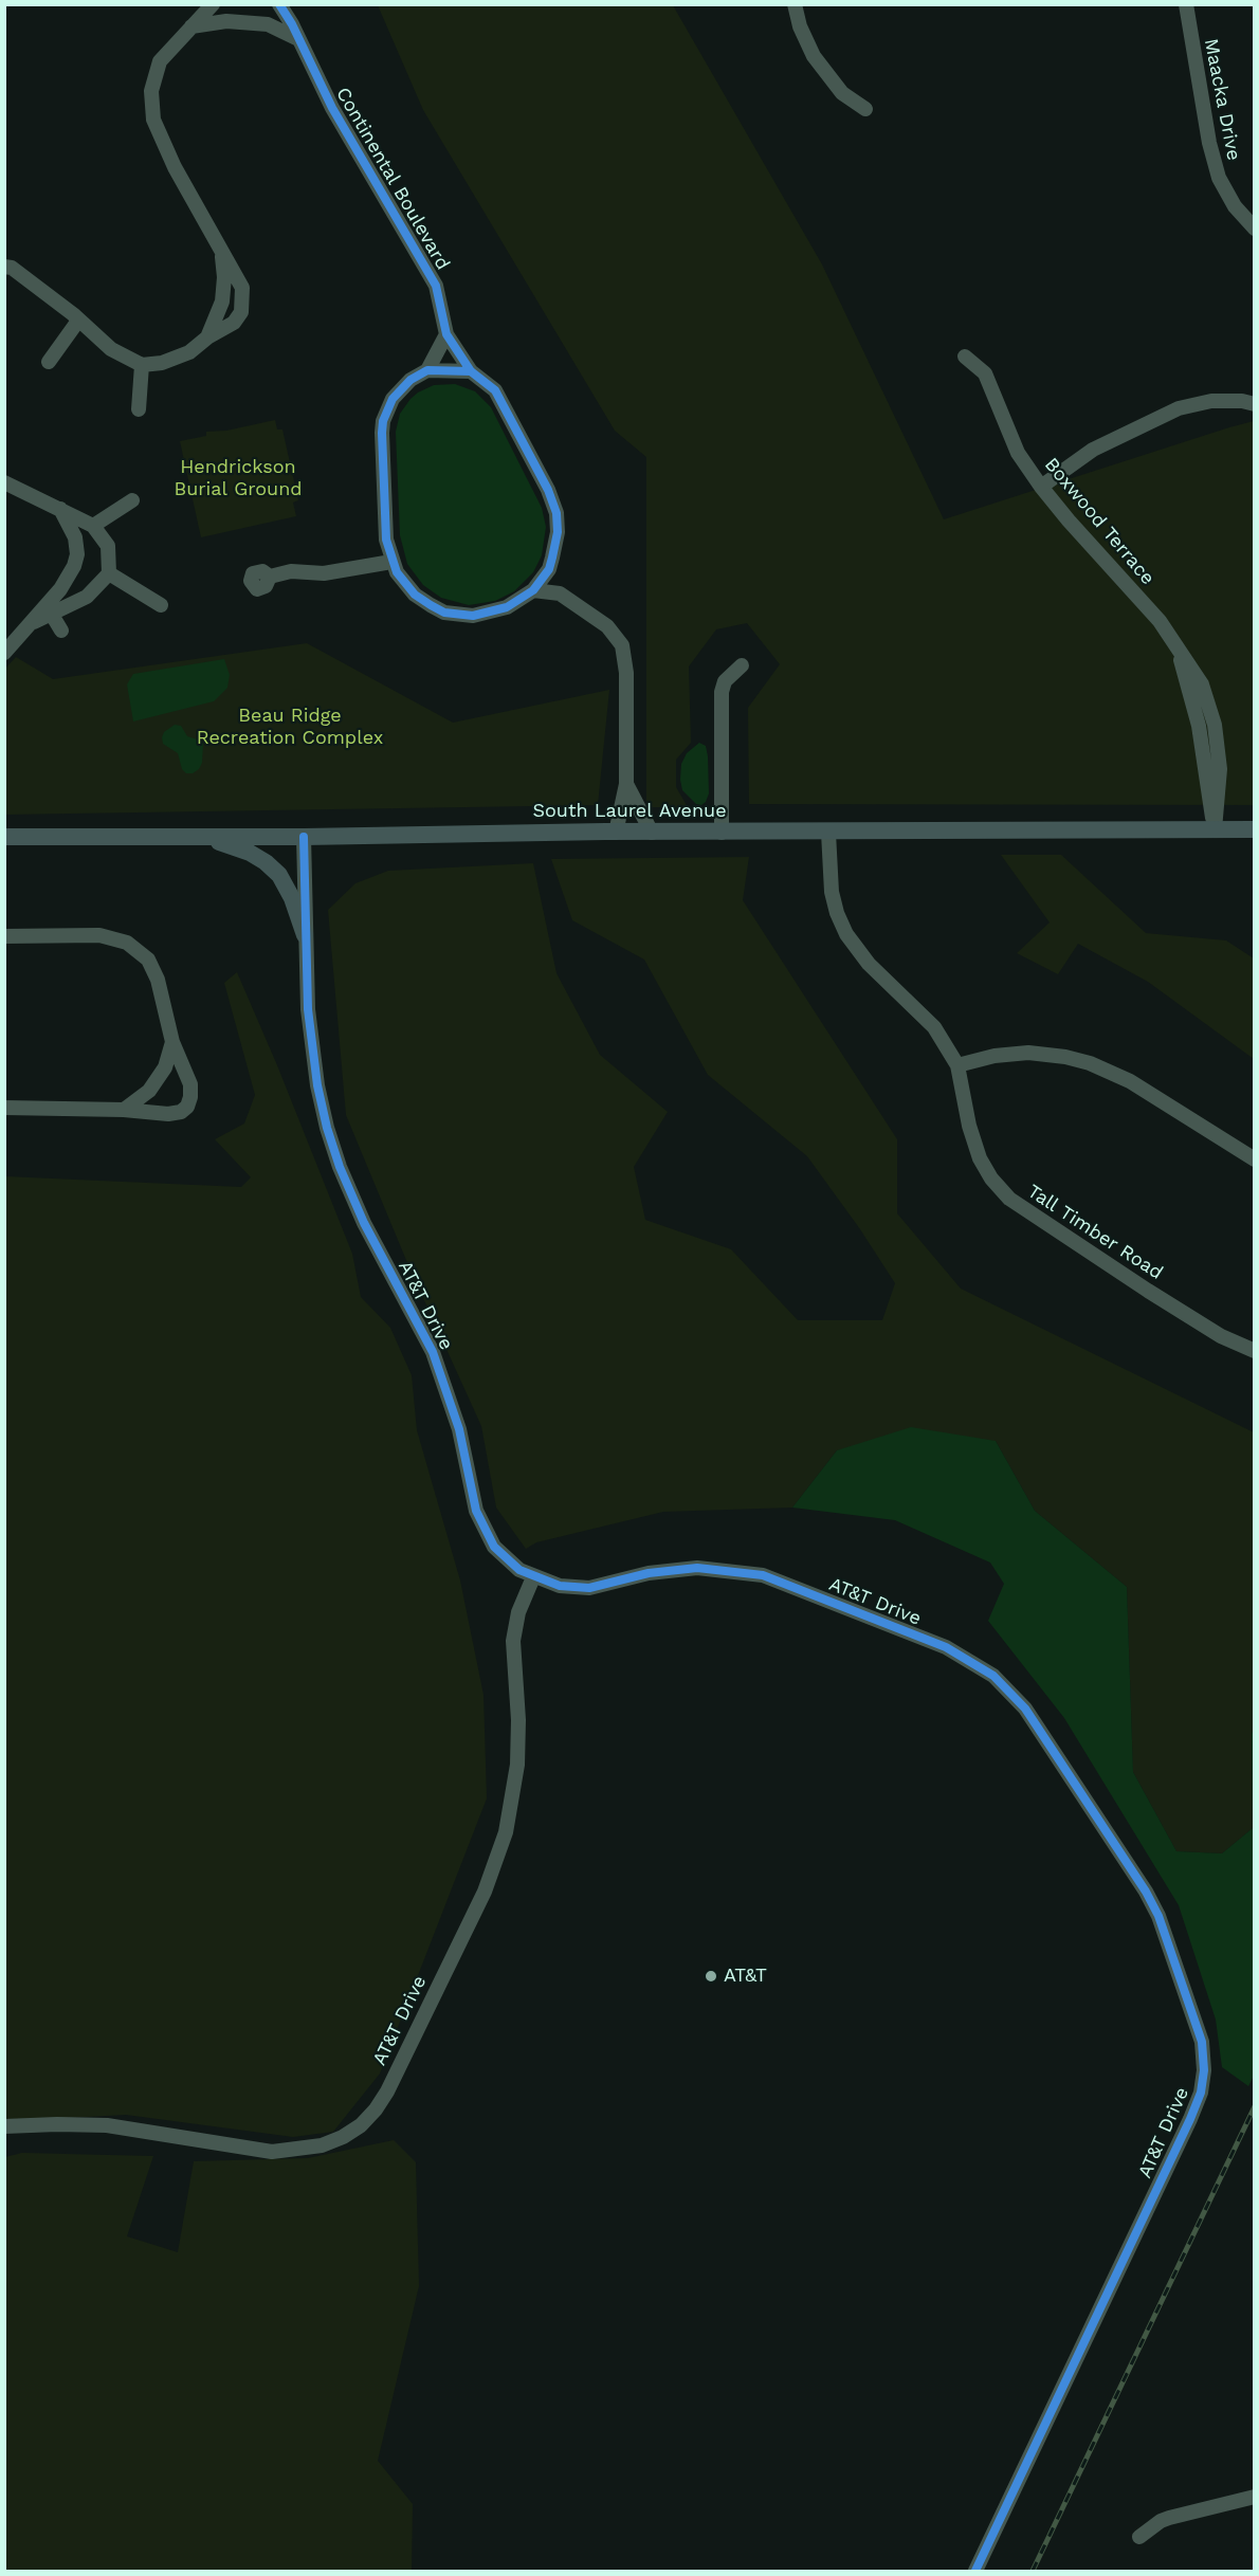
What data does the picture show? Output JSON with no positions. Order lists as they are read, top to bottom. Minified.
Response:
{"streets":{"main road":["South Laurel Avenue"],"street":["Maacka Drive","Continental Boulevard","Boxwood Terrace","Tall Timber Road","AT&T Drive"]},"crossings":[["Boxwood Terrace","South Laurel Avenue"],["South Laurel Avenue","Tall Timber Road"],["South Laurel Avenue","AT&T Drive"]],"parks":["Hendrickson Burial Ground","Beau Ridge Recreation Complex"],"places":["AT&T"]}
